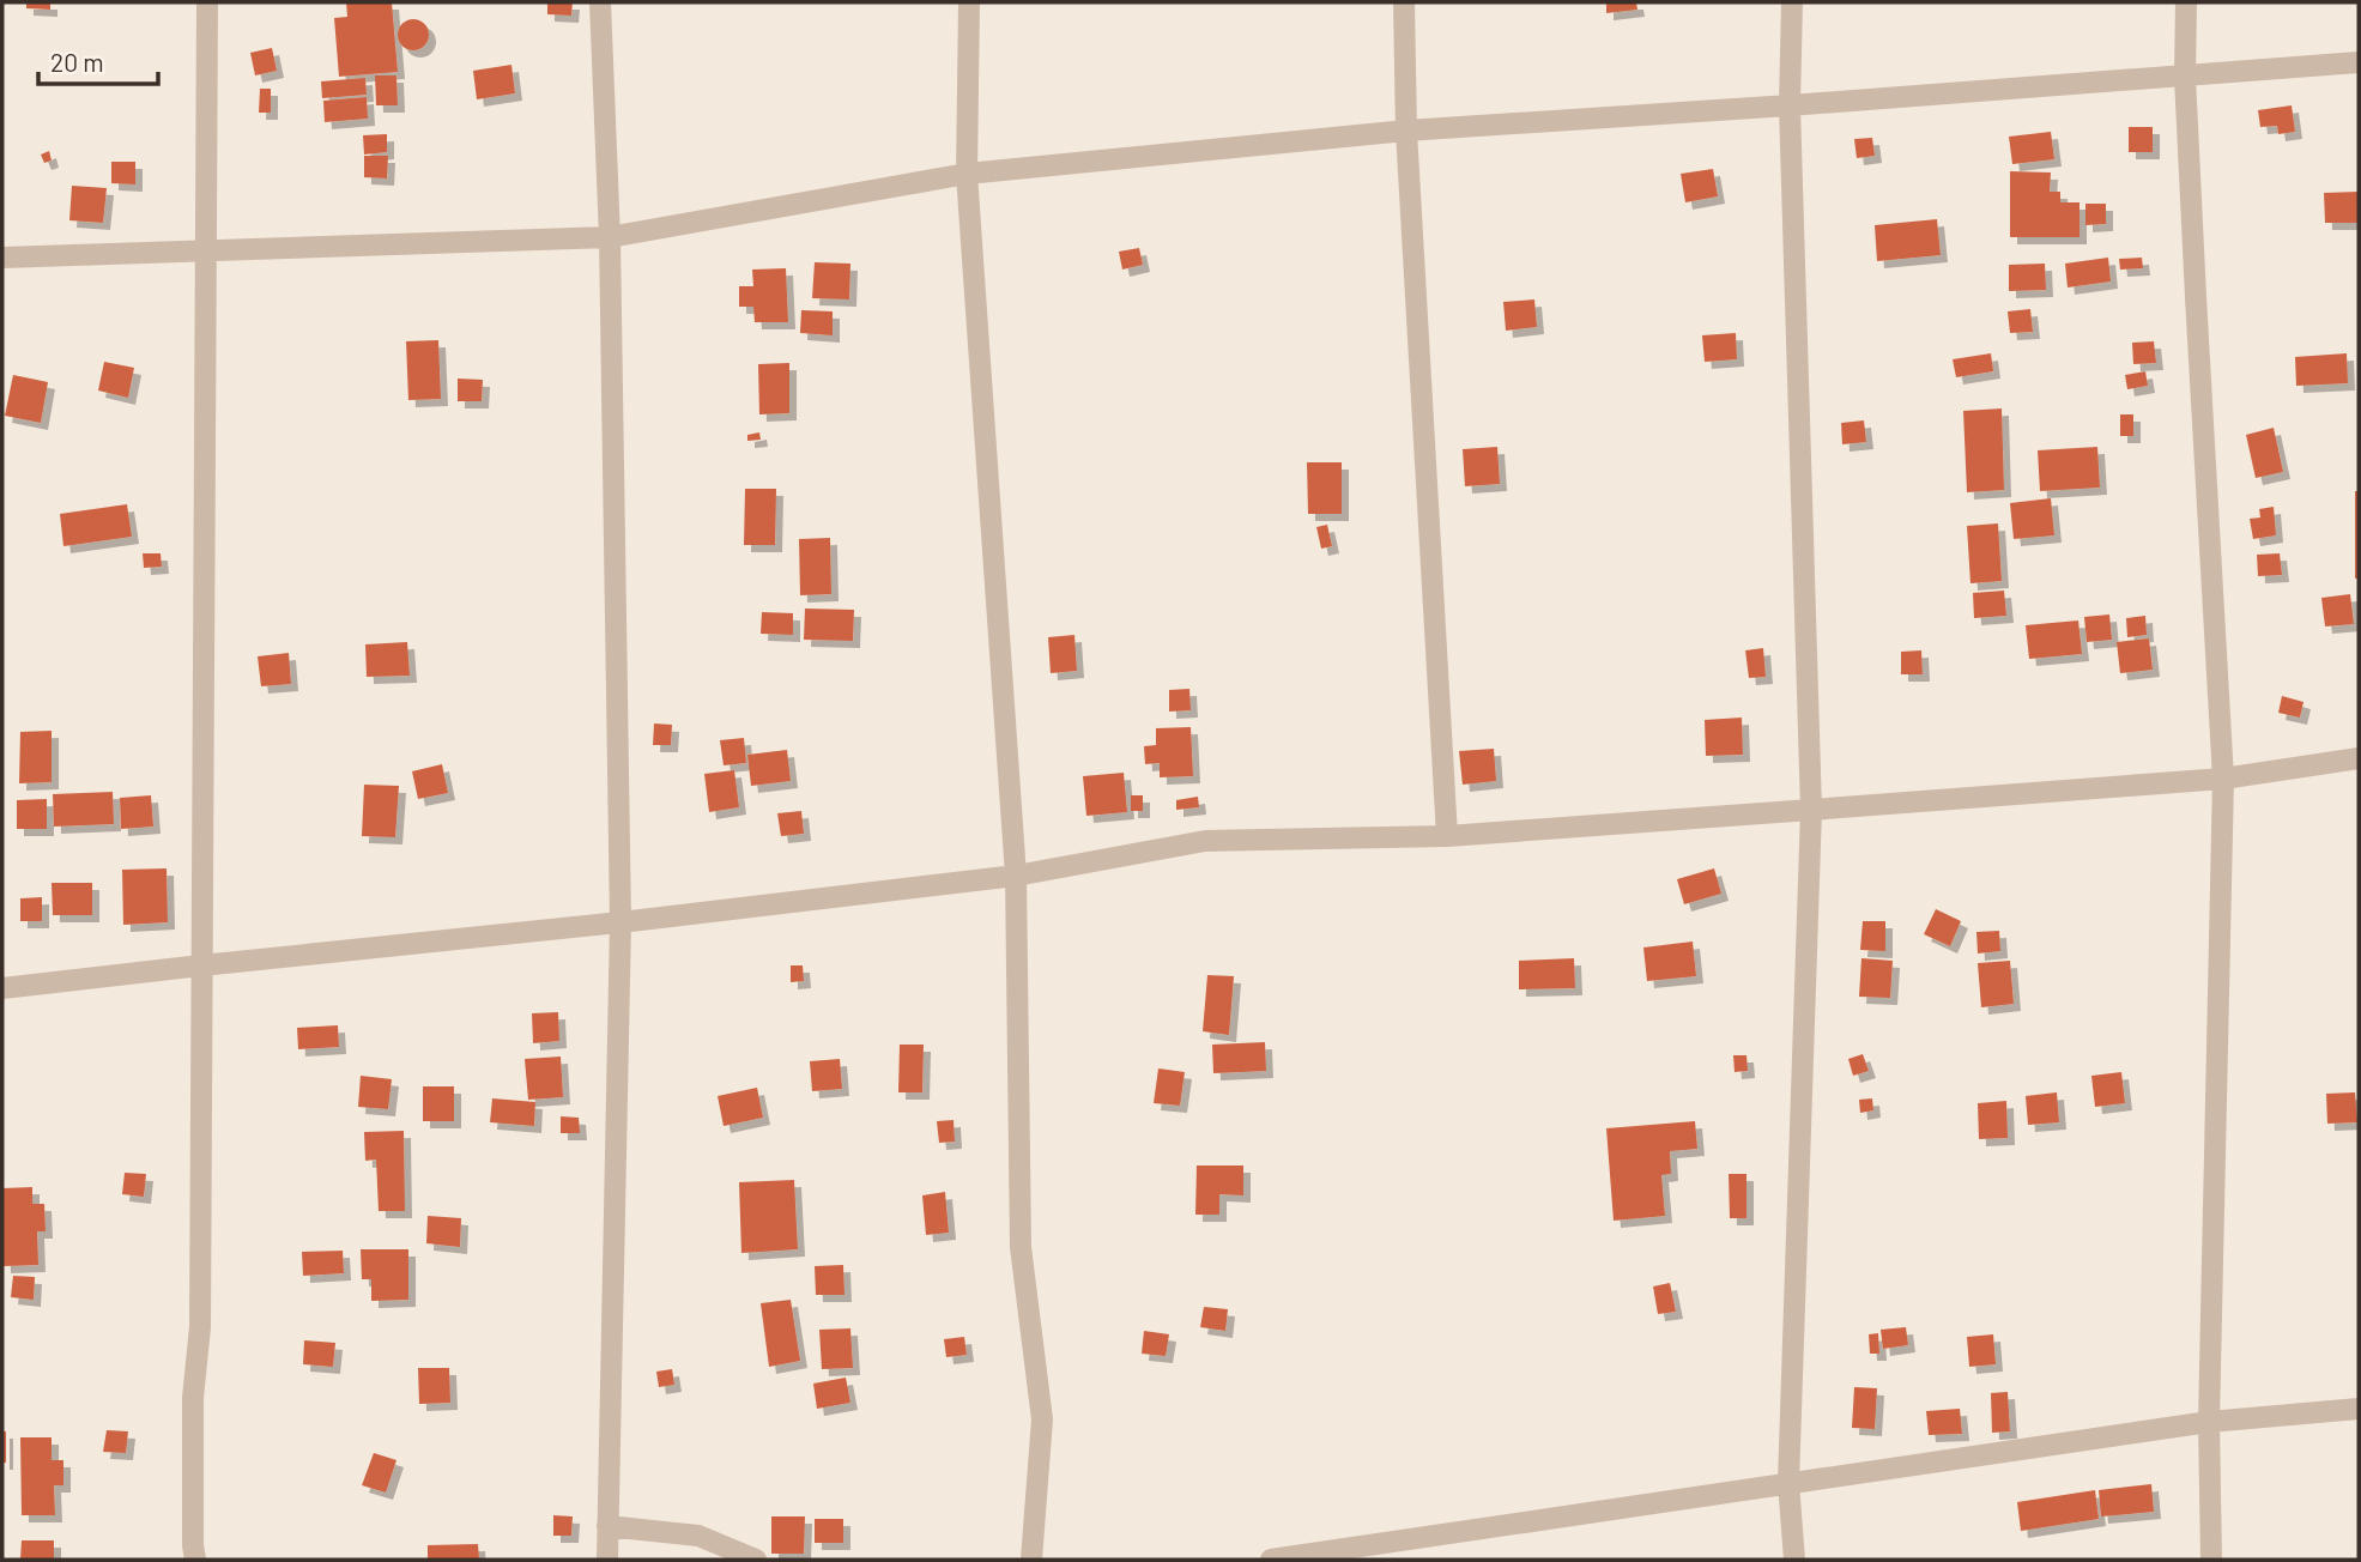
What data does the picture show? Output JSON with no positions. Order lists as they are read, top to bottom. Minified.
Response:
{"scale_bar":"20 m"}
